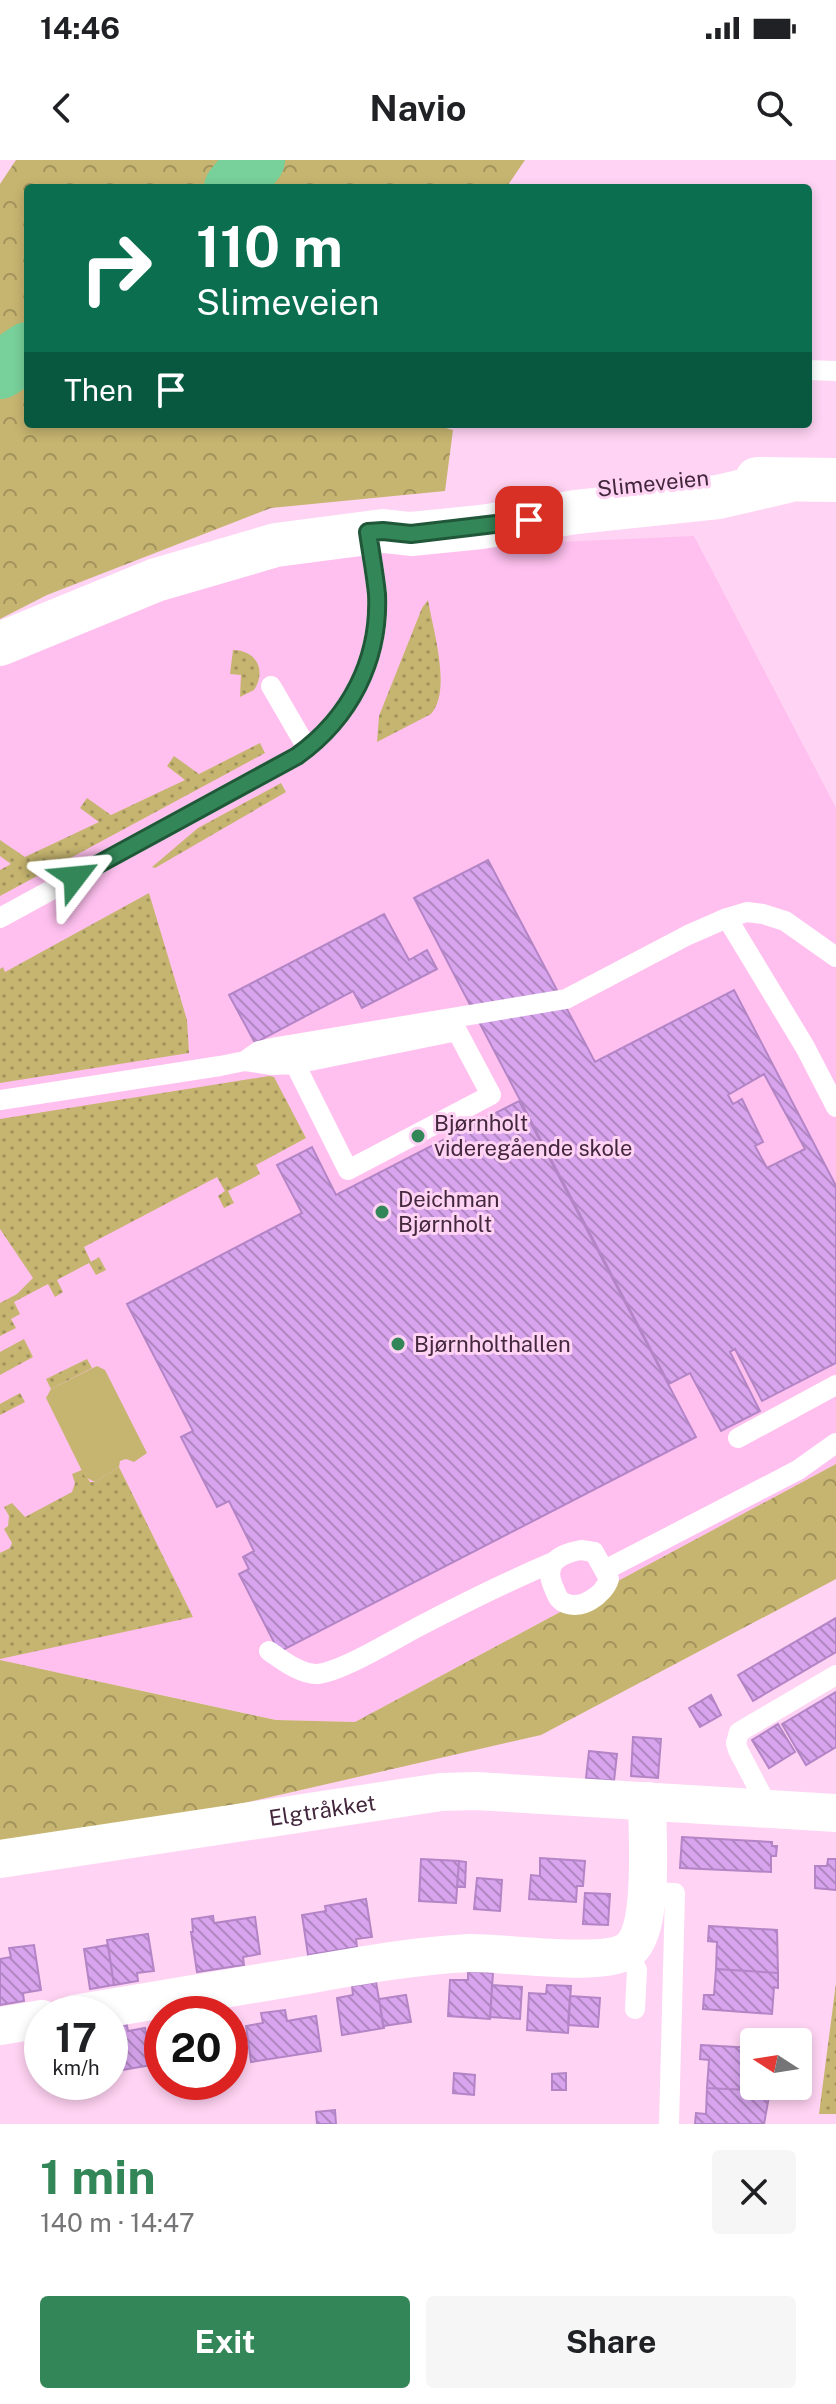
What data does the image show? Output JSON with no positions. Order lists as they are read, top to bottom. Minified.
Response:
{"streets":{"street":["Slimeveien","Elgtråkket"]},"places":["Bjørnholt videregående skole","Deichman Bjørnholt","Bjørnholthallen"],"north":"left","page":{"status":"14:46","header":"Navio","turn":["110 m","Slimeveien"],"then":"Then","speed":"17 km/h","limit":"20","heading":["1 min","140 m · 14:47"],"buttons":["Exit","Share"]}}
